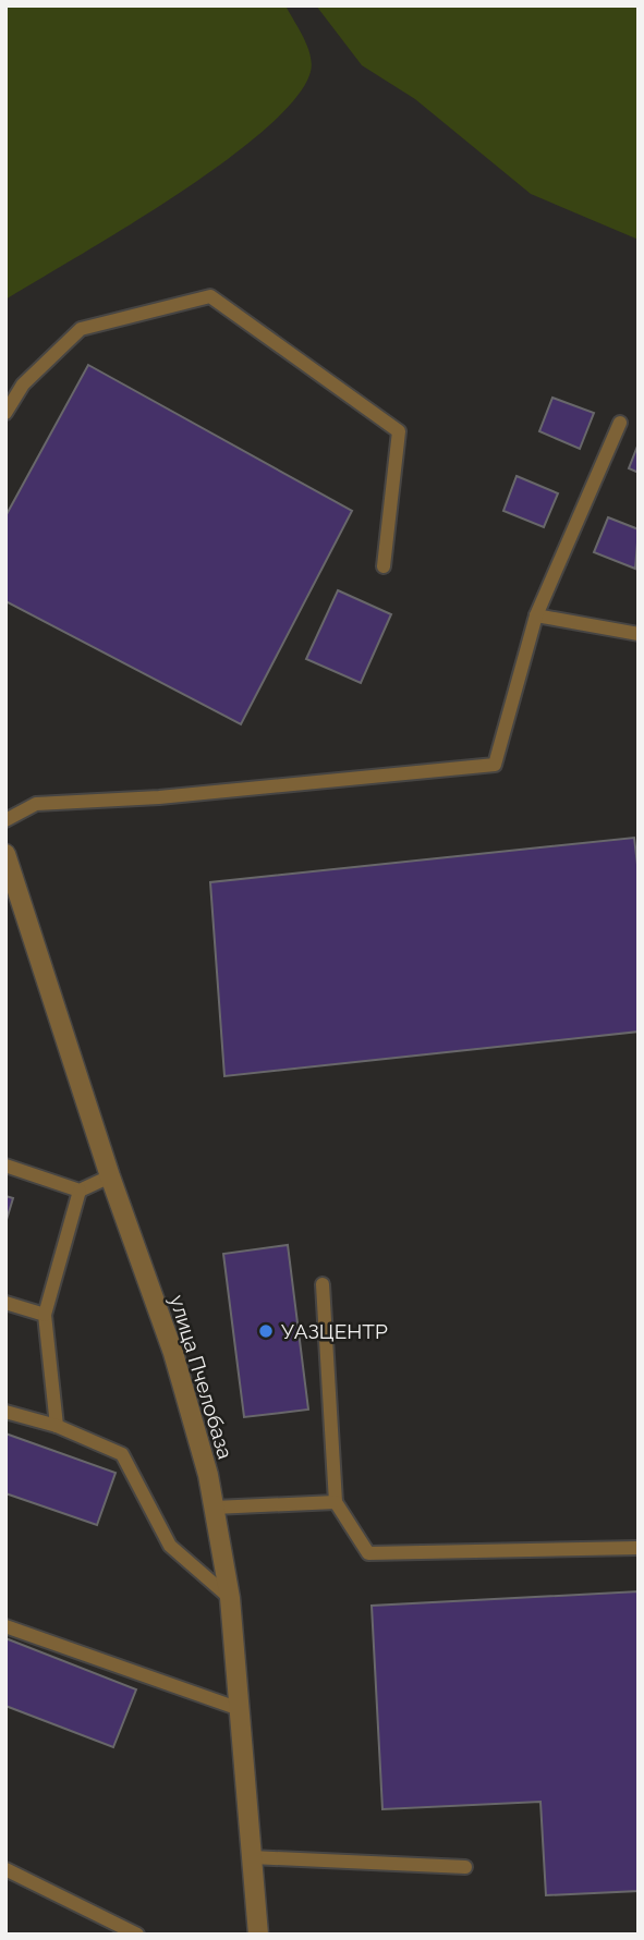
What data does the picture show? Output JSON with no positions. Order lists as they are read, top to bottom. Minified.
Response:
{"streets":{"street":["улица Пчелобаза"]},"places":["УАЗЦЕНТР"]}
